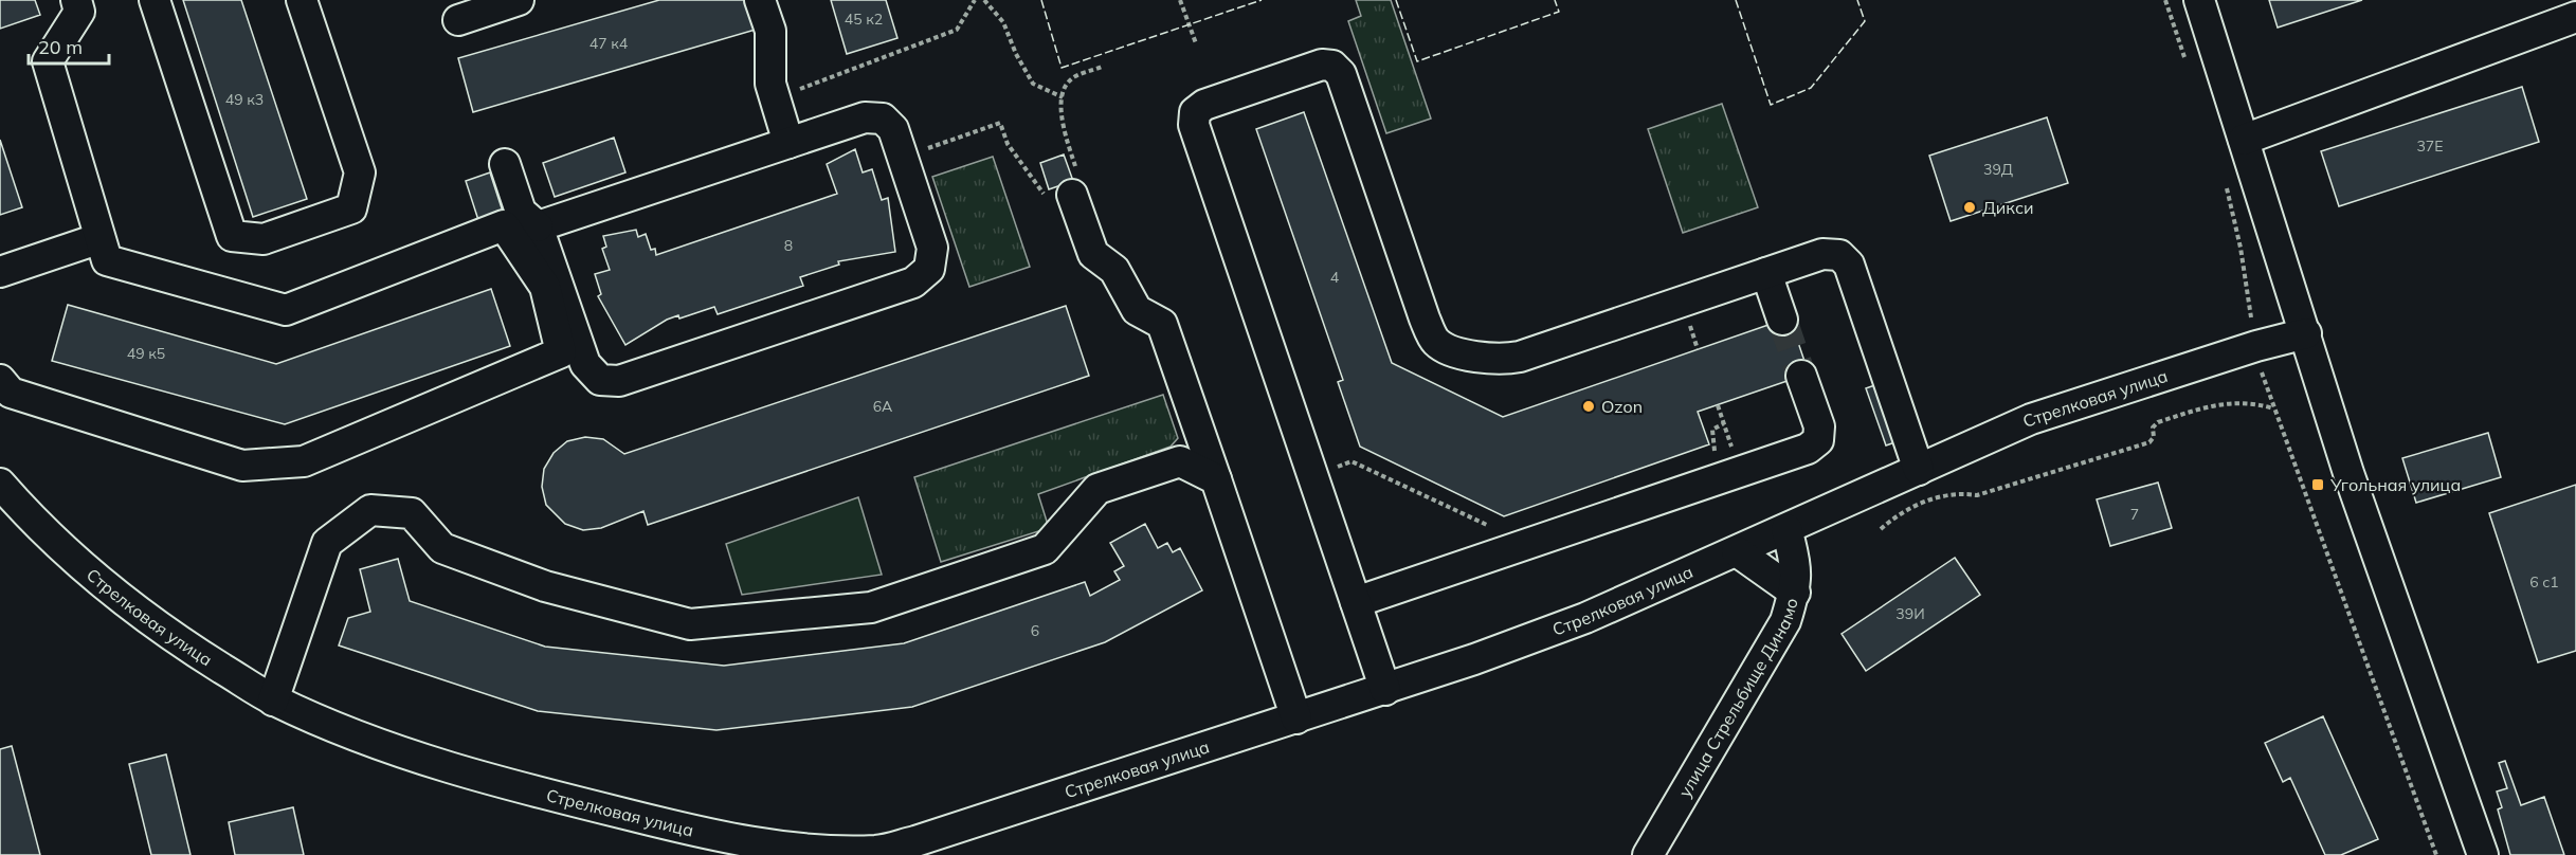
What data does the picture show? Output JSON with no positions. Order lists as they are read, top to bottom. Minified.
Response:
{"streets":{"street":["Стрелковая улица","улица Стрельбище Динамо"]},"crossings":[["Стрелковая улица","улица Стрельбище Динамо"]],"places":{"other":["Дикси","Ozon"],"transit":["Угольная улица"]},"house_numbers":["45 к2","47 к4","49 к3","37Е","39Д","8","4","49 к5","6А","7","6 с1","39И","6"],"scale_bar":"20 m"}
